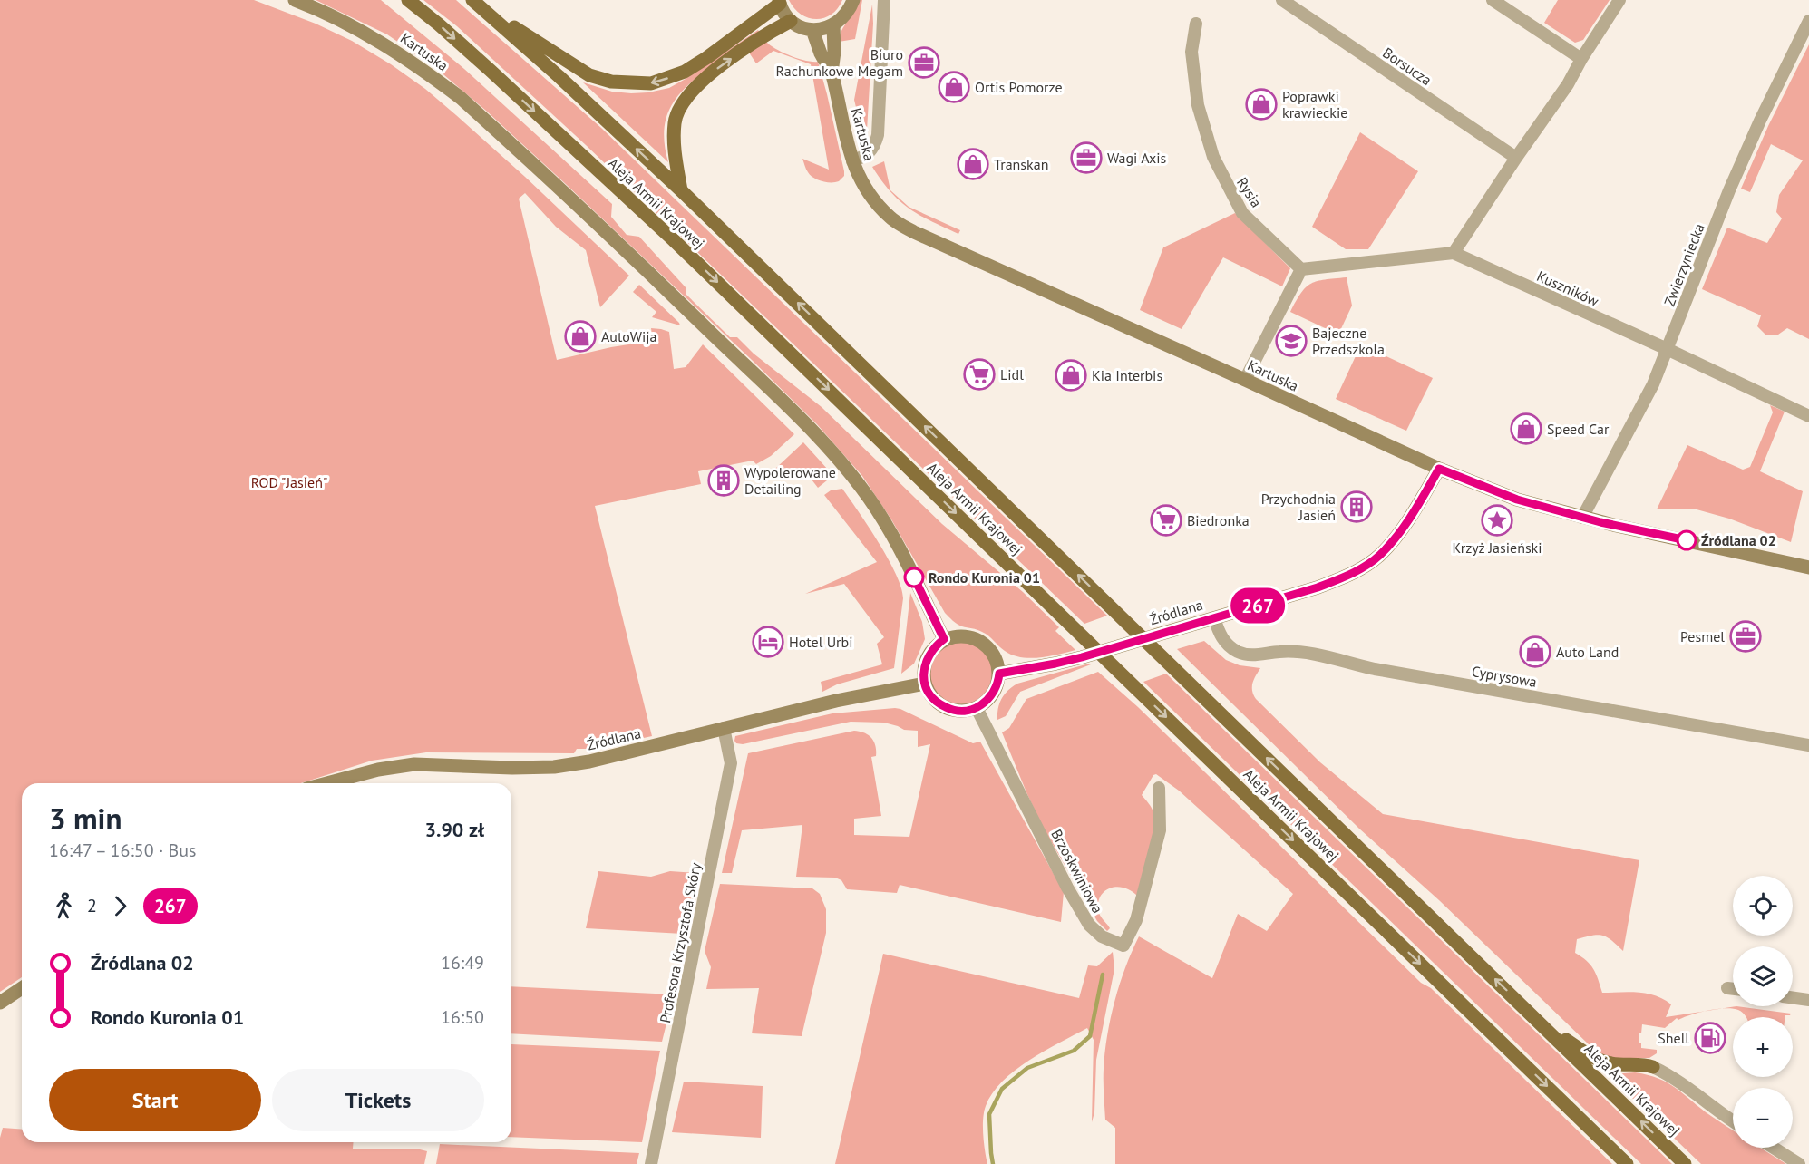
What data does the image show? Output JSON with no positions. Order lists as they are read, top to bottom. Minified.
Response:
{"streets":{"main road":["Aleja Armii Krajowej"],"street":["Kartuska","Borsucza","Rysia","Zwierzyniecka","Kuszników","Źródlana","Cyprysowa","Brzoskwiniowa","Profesora Krzysztofa Skóry"]},"crossings":[["Kartuska","Zwierzyniecka"],["Kartuska","Źródlana"],["Kartuska","Brzoskwiniowa"],["Zwierzyniecka","Kuszników"],["Źródlana","Cyprysowa"],["Źródlana","Brzoskwiniowa"],["Źródlana","Profesora Krzysztofa Skóry"]],"parks":["ROD \"Jasień\""],"places":{"office":["Biuro Rachunkowe Megam","Wagi Axis","Pesmel"],"shop":["Ortis Pomorze","Poprawki krawieckie","Transkan","AutoWija","Kia Interbis","Speed Car","Auto Land"],"school or university":["Bajeczne Przedszkola"],"supermarket":["Lidl","Biedronka"],"building":["Wypolerowane Detailing","Przychodnia Jasień"],"place":["Krzyż Jasieński"],"other":["Źródlana 02","Rondo Kuronia 01"],"hotel":["Hotel Urbi"],"fuel station":["Shell"]},"lines":["bus line 267"],"page":{"on_map":"267","heading":["3 min","16:47 – 16:50 · Bus","3.90 zł"],"map_buttons":["+","−"],"legs":["2","267"],"list":[{"name":"Źródlana 02","value":"16:49"},{"name":"Rondo Kuronia 01","value":"16:50"}],"buttons":["Start","Tickets"]}}
